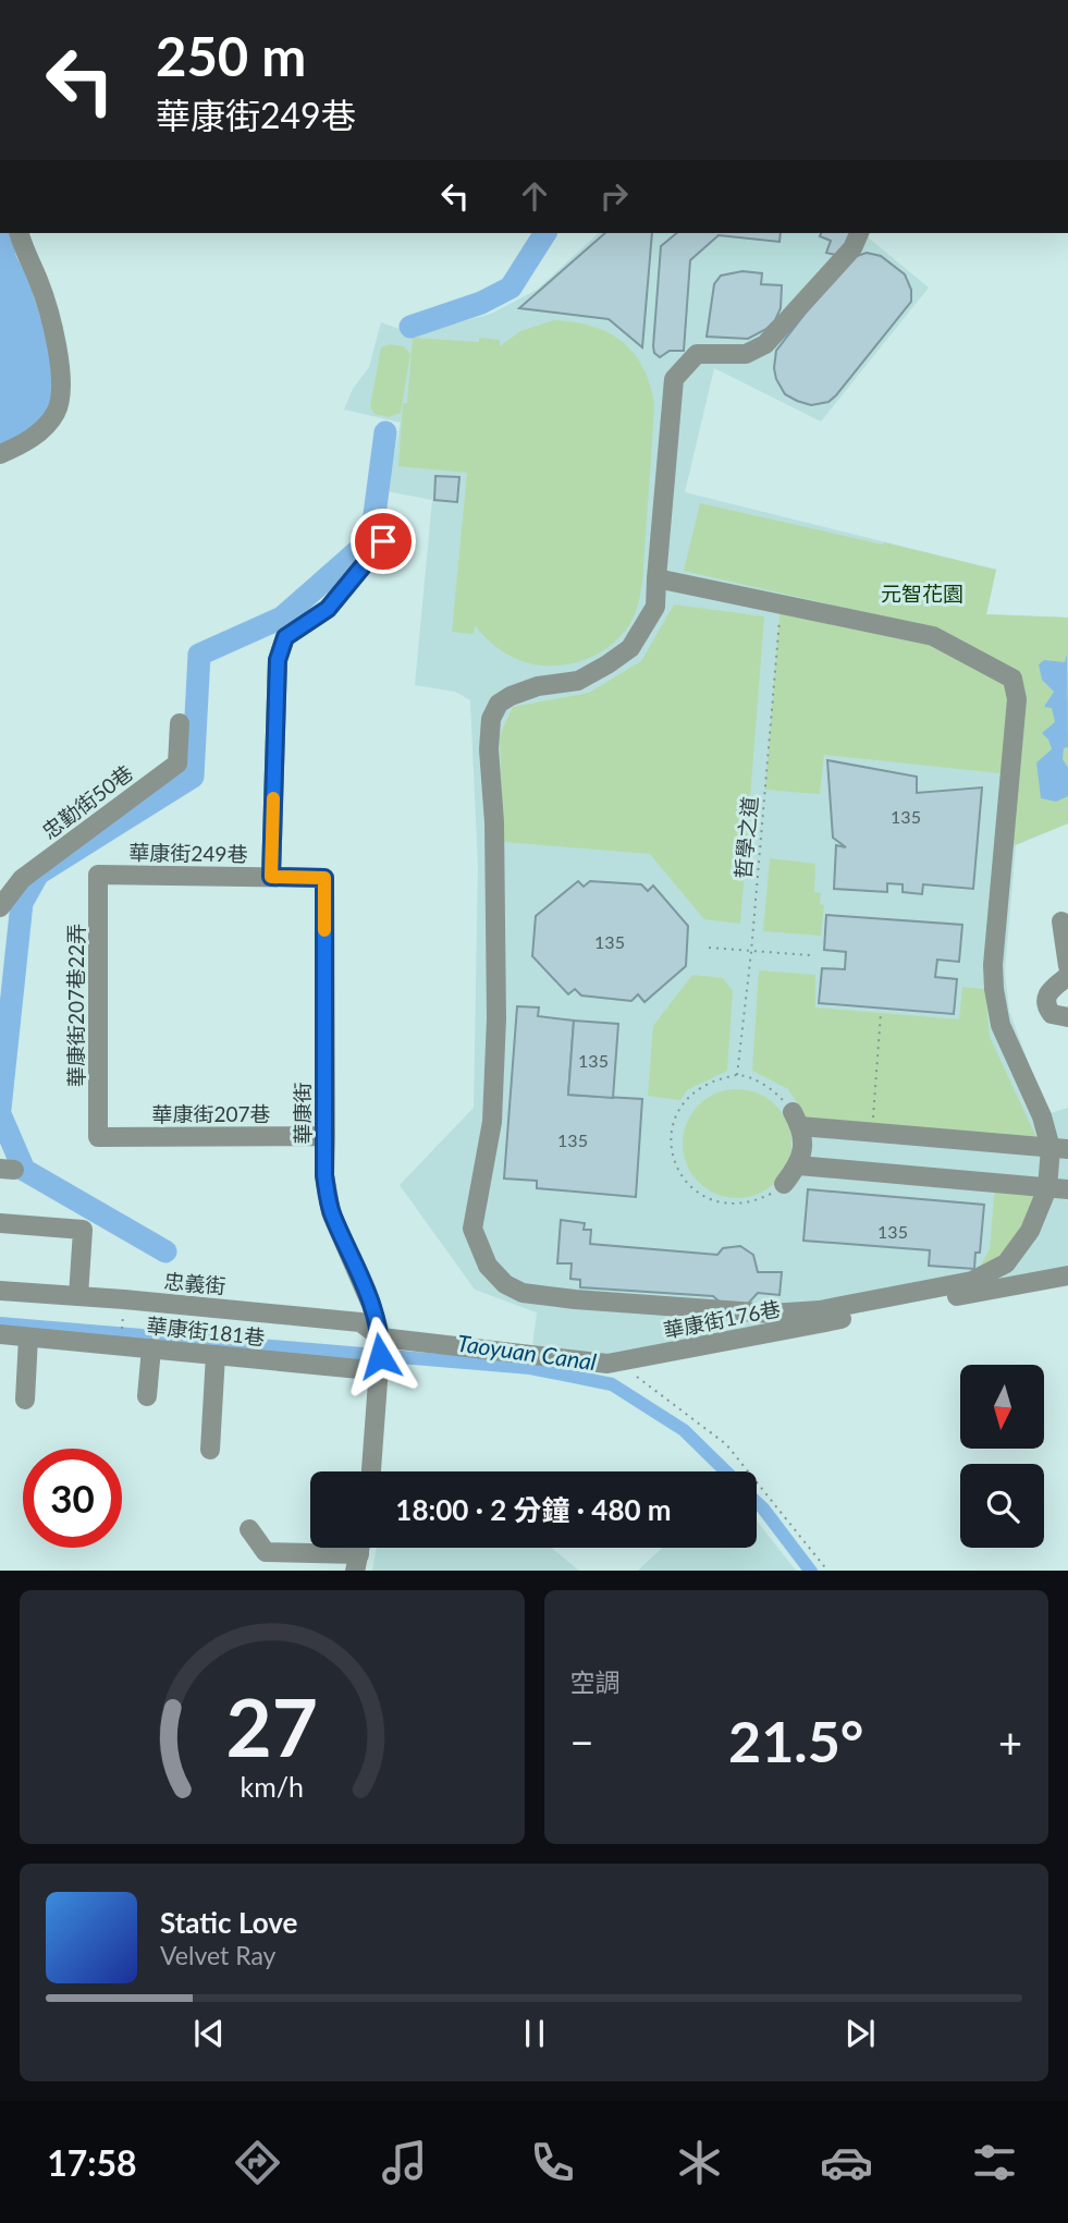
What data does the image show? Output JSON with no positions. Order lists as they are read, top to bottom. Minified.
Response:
{"streets":{"street":["忠勤街50巷","華康街249巷","華康街207巷22弄","華康街207巷","華康街","忠義街","華康街176巷","華康街181巷"],"path":["哲學之道"]},"crossings":[["華康街249巷","華康街207巷22弄"],["華康街249巷","華康街"],["華康街207巷22弄","華康街207巷"],["華康街207巷","華康街"],["華康街","忠義街"],["華康街","華康街176巷"],["忠義街","華康街176巷"]],"water":["Taoyuan Canal"],"parks":["元智花園"],"house_numbers":["135","135","135","135","135"],"north":"bottom","page":{"turn":["250 m","華康街249巷"],"limit":"30","trip":"18:00 · 2 分鐘 · 480 m","tile":"空調","heat":["−","21.5°","+"],"song":["Static Love","Velvet Ray"],"tabs":"17:58","gauge":["27","km/h"]}}
